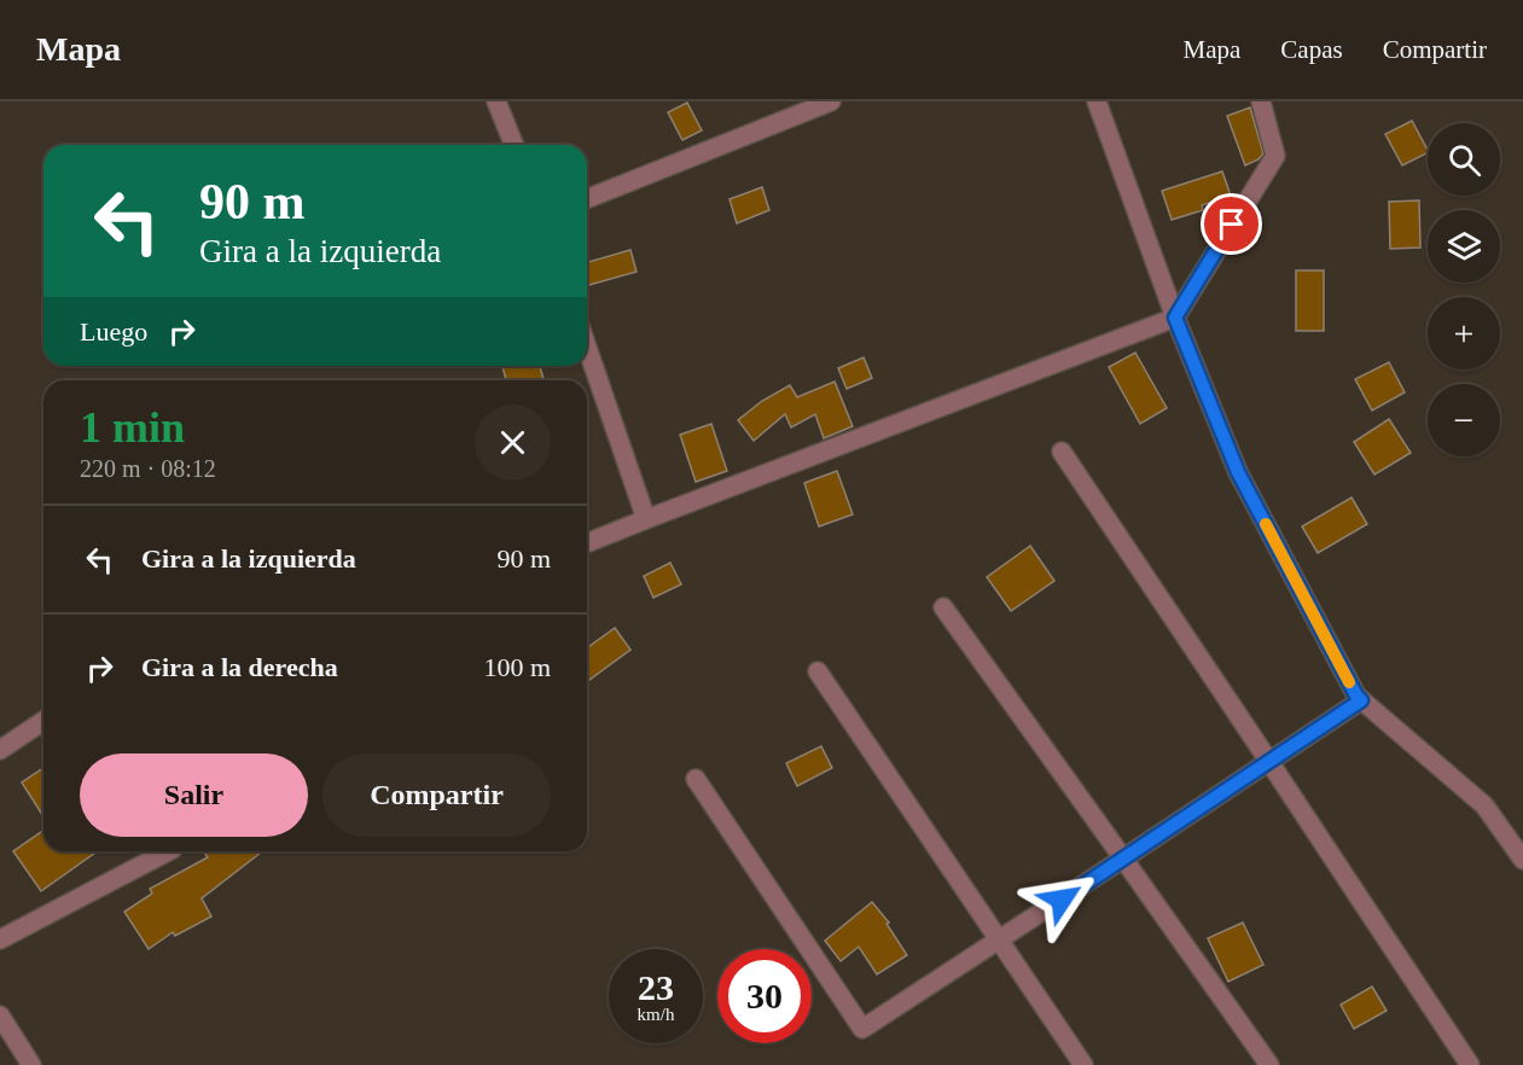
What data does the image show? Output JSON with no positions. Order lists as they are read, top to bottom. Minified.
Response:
{"page":{"header":"Mapa","nav":["Mapa","Capas","Compartir"],"map_buttons":["+","−"],"turn":["90 m","Gira a la izquierda"],"then":"Luego","heading":["1 min","220 m · 08:12"],"list":[{"name":"Gira a la izquierda","value":"90 m"},{"name":"Gira a la derecha","value":"100 m"}],"buttons":["Salir","Compartir"],"speed":"23 km/h","limit":"30"}}
